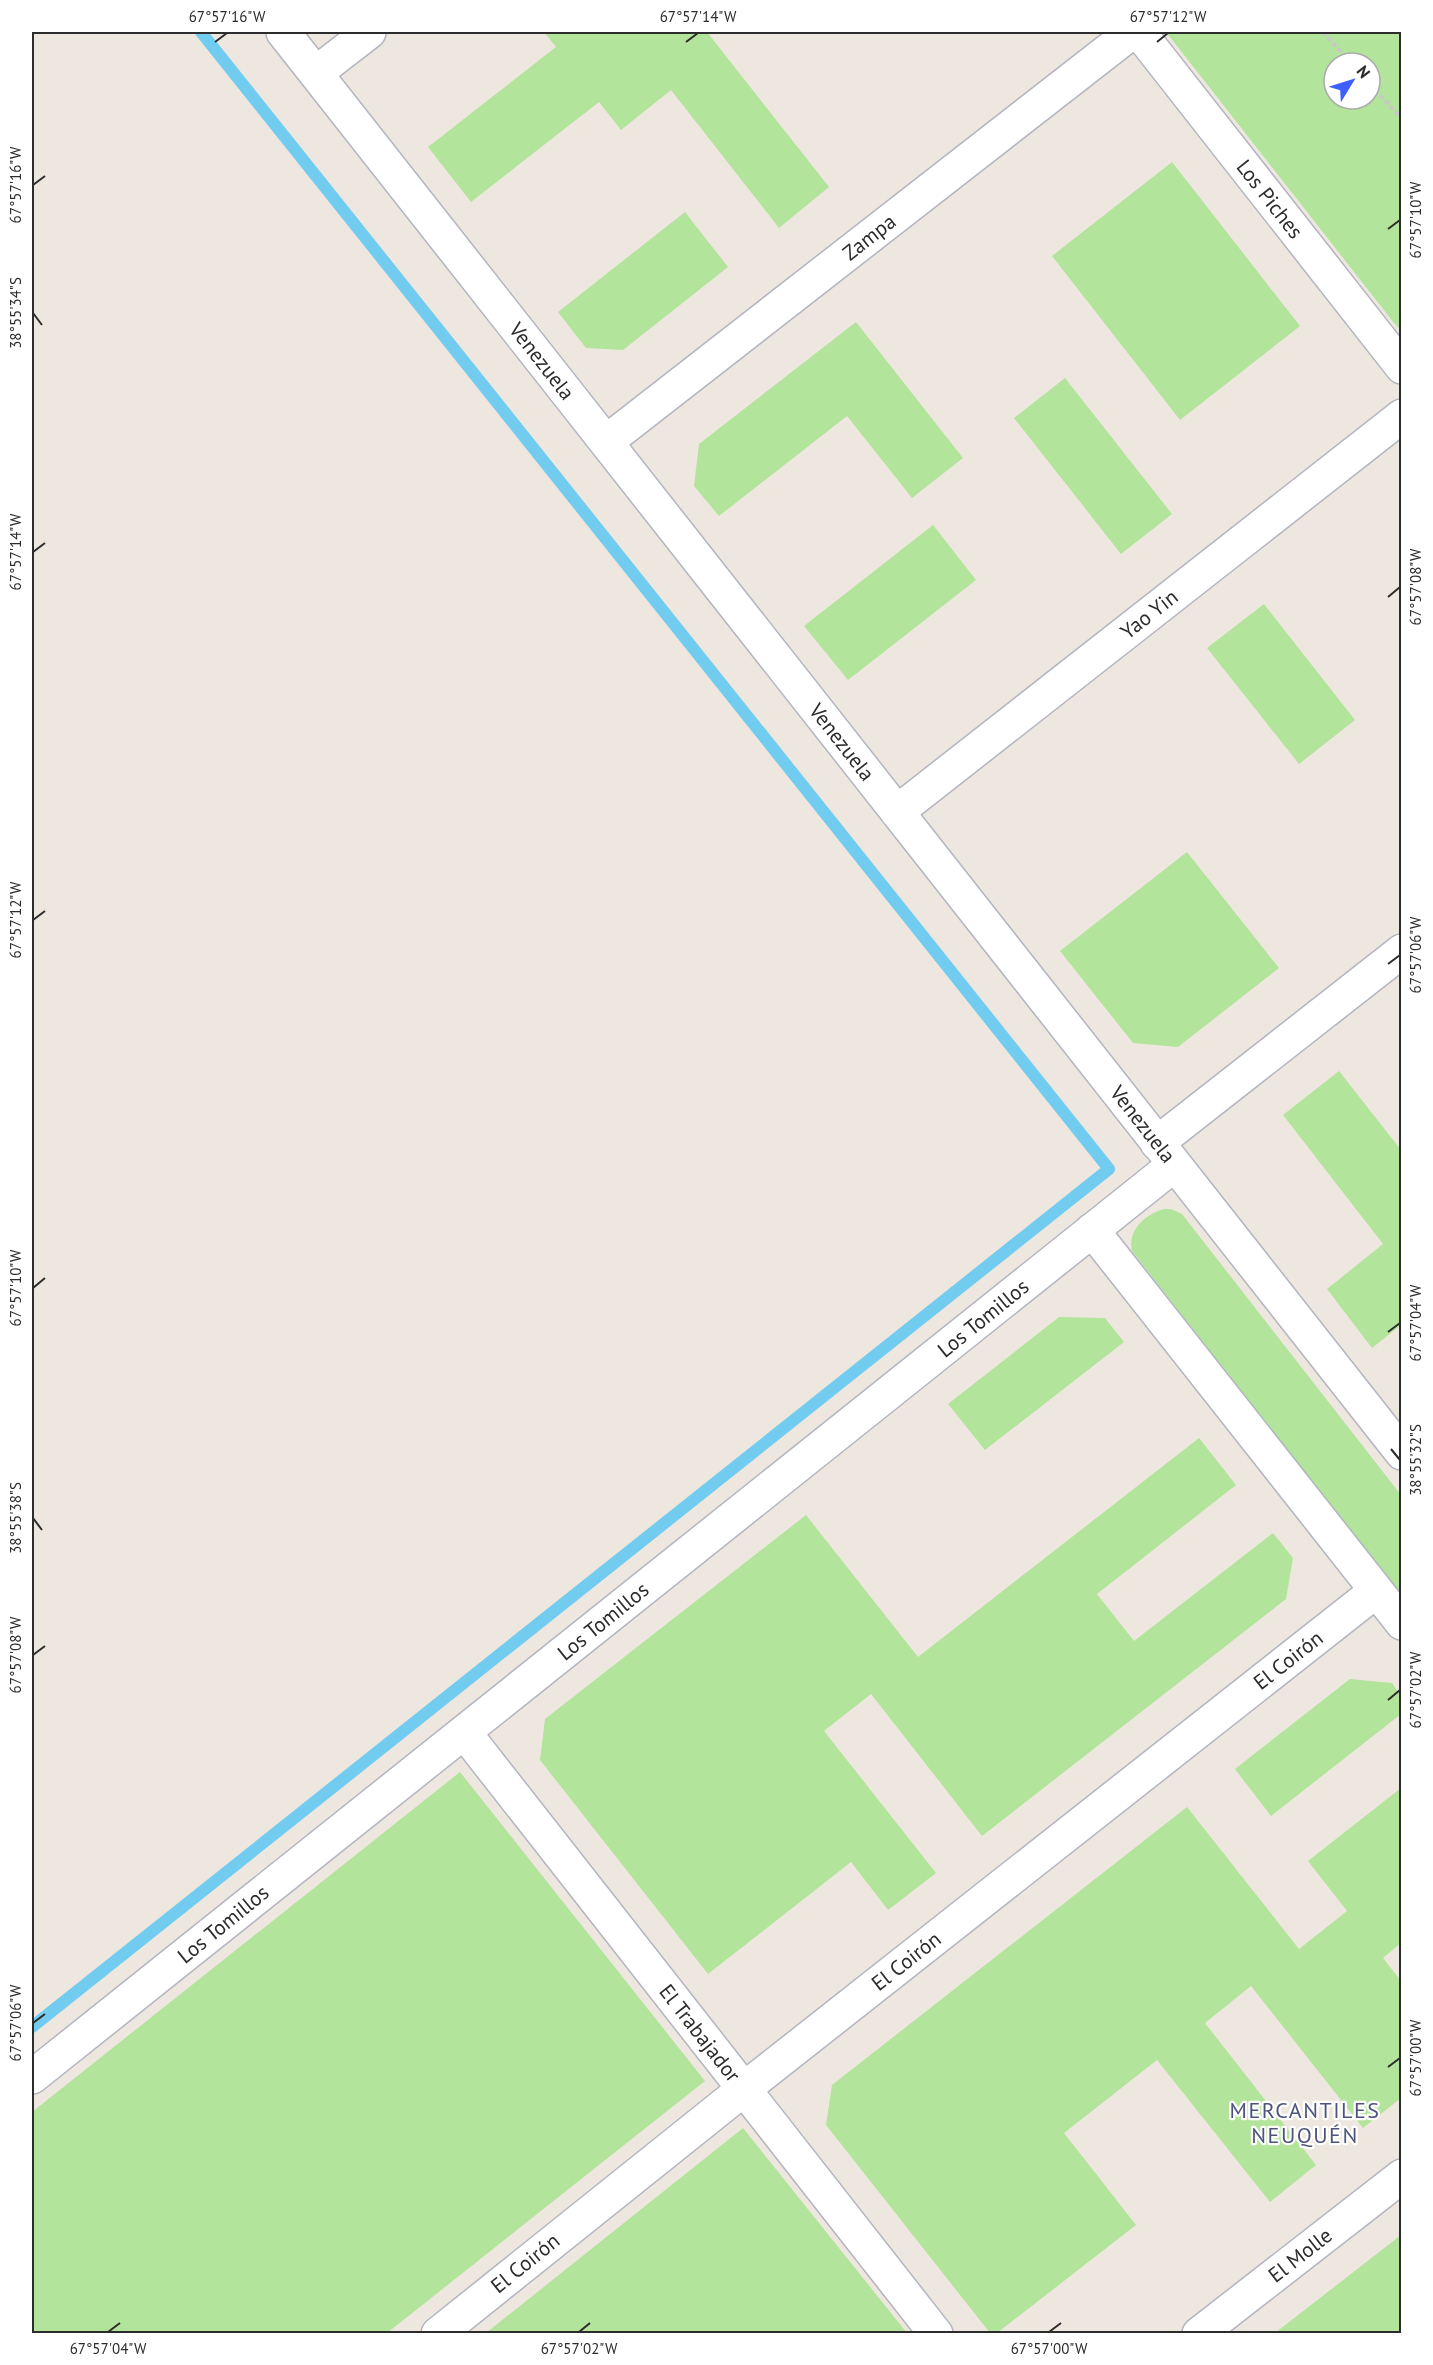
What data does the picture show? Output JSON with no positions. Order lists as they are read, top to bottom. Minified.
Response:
{"streets":{"street":["Los Piches","Zampa","Venezuela","Yao Yin","Los Tomillos","El Coirón","El Trabajador","El Molle"]},"crossings":[["Zampa","Venezuela"],["Venezuela","Yao Yin"],["Venezuela","Los Tomillos"],["Los Tomillos","El Trabajador"],["El Coirón","El Trabajador"]],"districts":["MERCANTILES NEUQUÉN"],"north":"top right","coordinates":["67°57'16\"W","67°57'14\"W","67°57'12\"W","67°57'10\"W","38°55'34\"S","67°57'08\"W","67°57'06\"W","67°57'04\"W","38°55'32\"S","38°55'38\"S","67°57'02\"W","67°57'00\"W"]}
